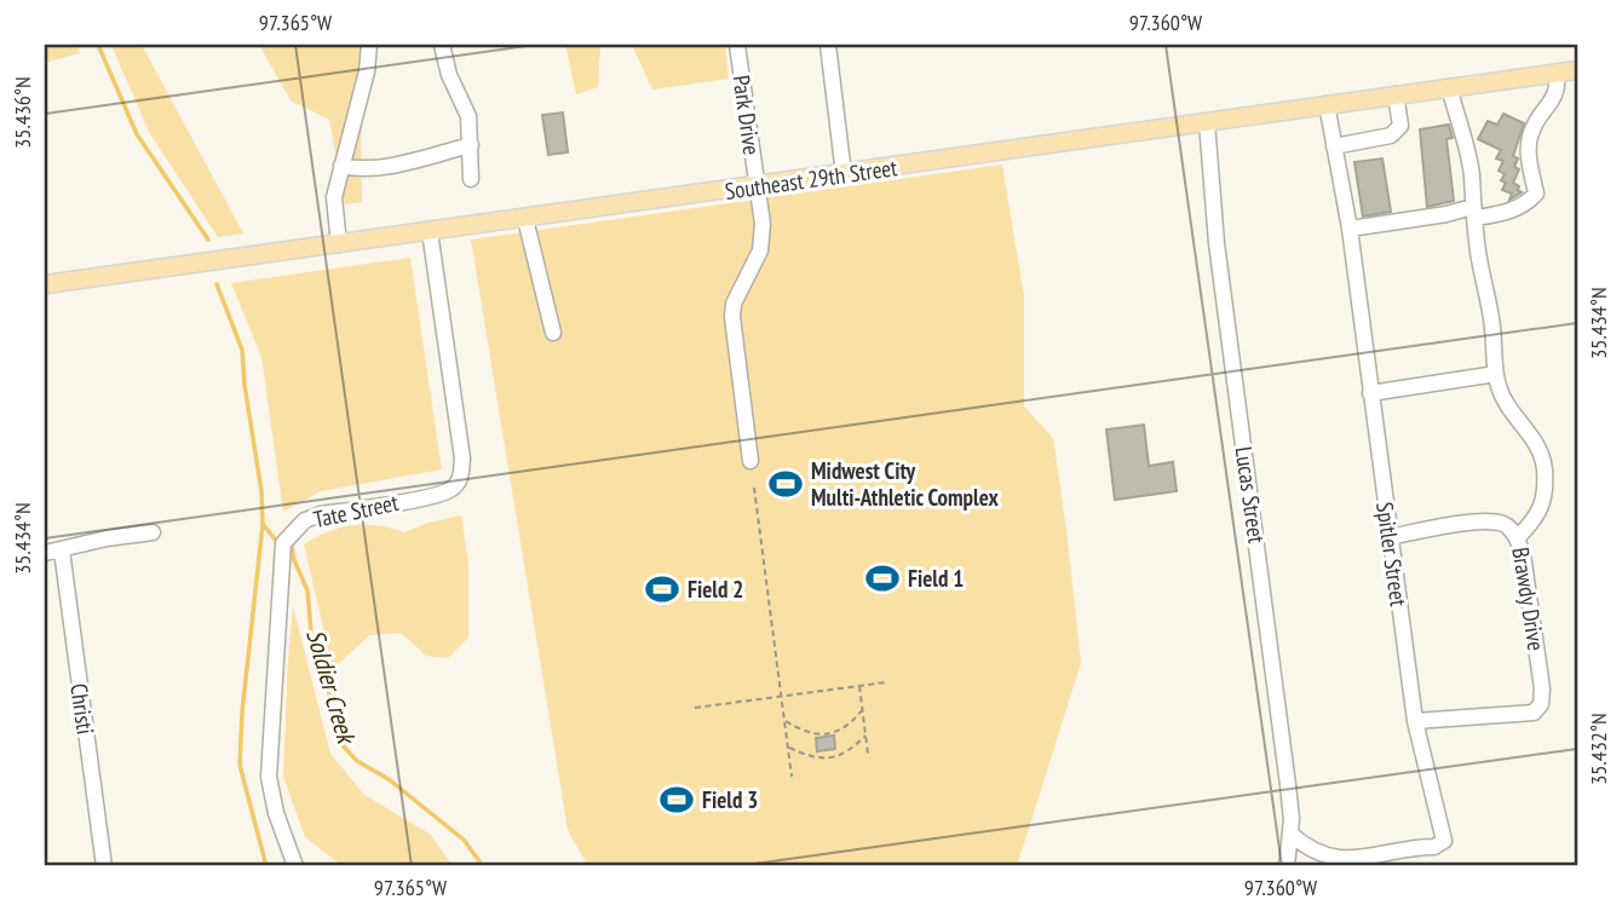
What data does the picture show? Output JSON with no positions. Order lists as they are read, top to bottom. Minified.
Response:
{"streets":{"main road":["Southeast 29th Street"],"street":["Park Drive","Lucas Street","Tate Street","Spitler Street","Brawdy Drive","Christi"]},"crossings":[["Park Drive","Southeast 29th Street"],["Southeast 29th Street","Lucas Street"],["Southeast 29th Street","Tate Street"],["Southeast 29th Street","Spitler Street"],["Southeast 29th Street","Brawdy Drive"],["Lucas Street","Spitler Street"],["Spitler Street","Brawdy Drive"]],"water":["Soldier Creek"],"places":{"sports":["Midwest City Multi-Athletic Complex","Field 1","Field 2","Field 3"]},"coordinates":["97.365°W","97.360°W","35.436°N","35.434°N","35.432°N"]}
